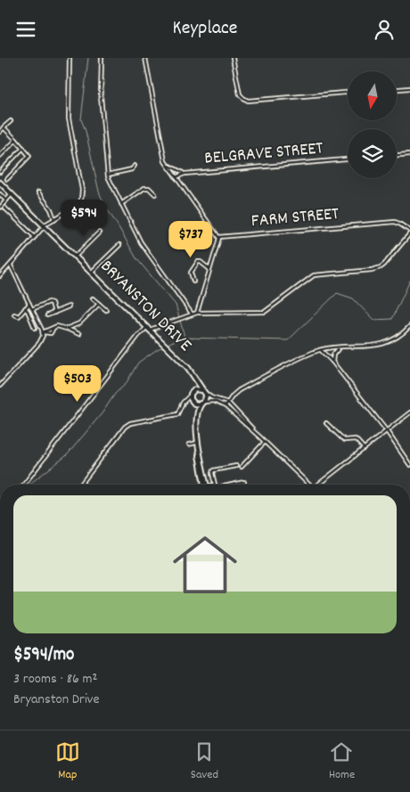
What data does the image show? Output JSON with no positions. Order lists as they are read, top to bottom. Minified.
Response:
{"streets":{"main road":["BRYANSTON DRIVE"],"street":["BELGRAVE STREET","FARM STREET"]},"north":"bottom","page":{"header":"Keyplace","price":["$594","$737","$503"],"list":[{"name":"$594/mo","note":"3 rooms · 86 m² · Bryanston Drive"}],"tabs":["Map","Saved","Home"]}}
